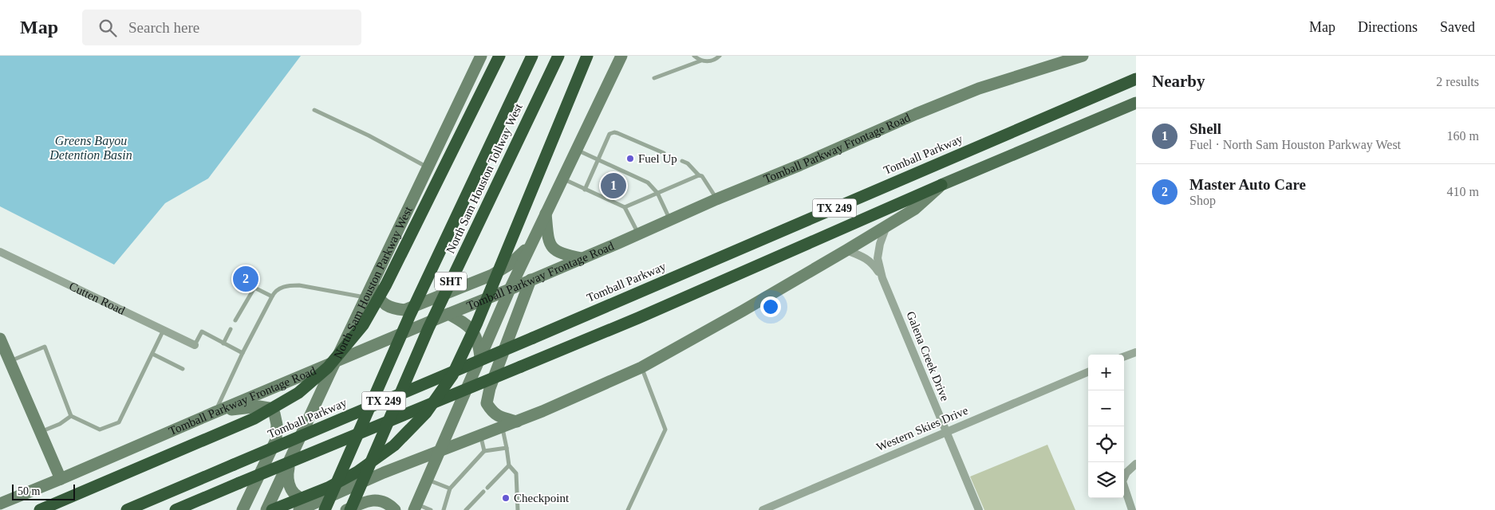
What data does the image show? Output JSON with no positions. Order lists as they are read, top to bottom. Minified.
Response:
{"streets":{"highway":["Tomball Parkway","North Sam Houston Tollway West","TX 249","SHT"],"main road":["Tomball Parkway Frontage Road","North Sam Houston Parkway West"],"street":["Cutten Road","Galena Creek Drive","Western Skies Drive"]},"crossings":[["Tomball Parkway Frontage Road","North Sam Houston Parkway West"],["Galena Creek Drive","Western Skies Drive"]],"water":["Greens Bayou Detention Basin"],"places":["Fuel Up","Checkpoint"],"scale_bar":"50 m","page":{"header":"Map","search":"Search here","nav":["Map","Directions","Saved"],"heading":["Nearby","2 results"],"list":[{"mark":"1","name":"Shell","note":"Fuel · North Sam Houston Parkway West","value":"160 m"},{"mark":"2","name":"Master Auto Care","note":"Shop","value":"410 m"}],"pins":["1","2"],"map_buttons":["+","−"],"scale":"50 m"}}
